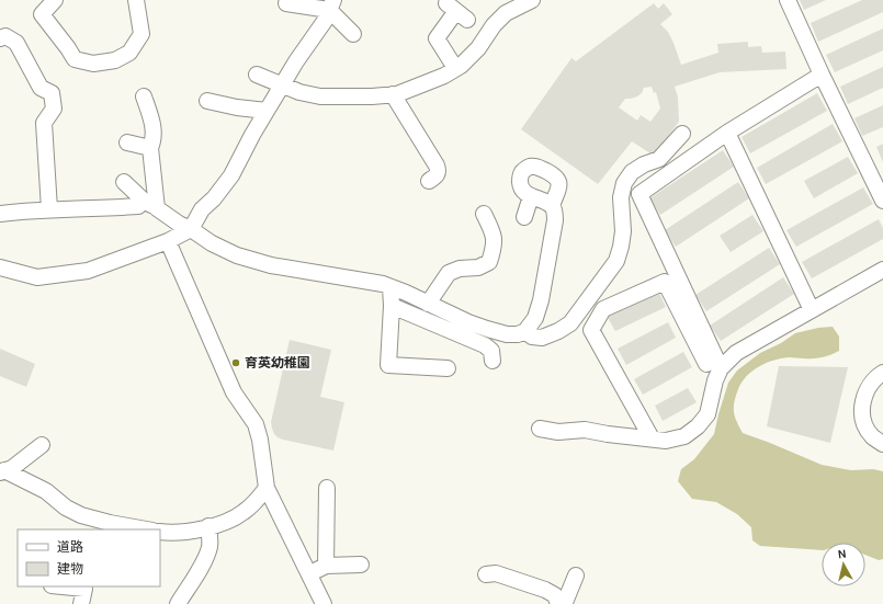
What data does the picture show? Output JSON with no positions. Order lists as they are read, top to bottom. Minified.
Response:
{"places":["育英幼稚園"],"legend":["道路","建物"],"north":"top"}
